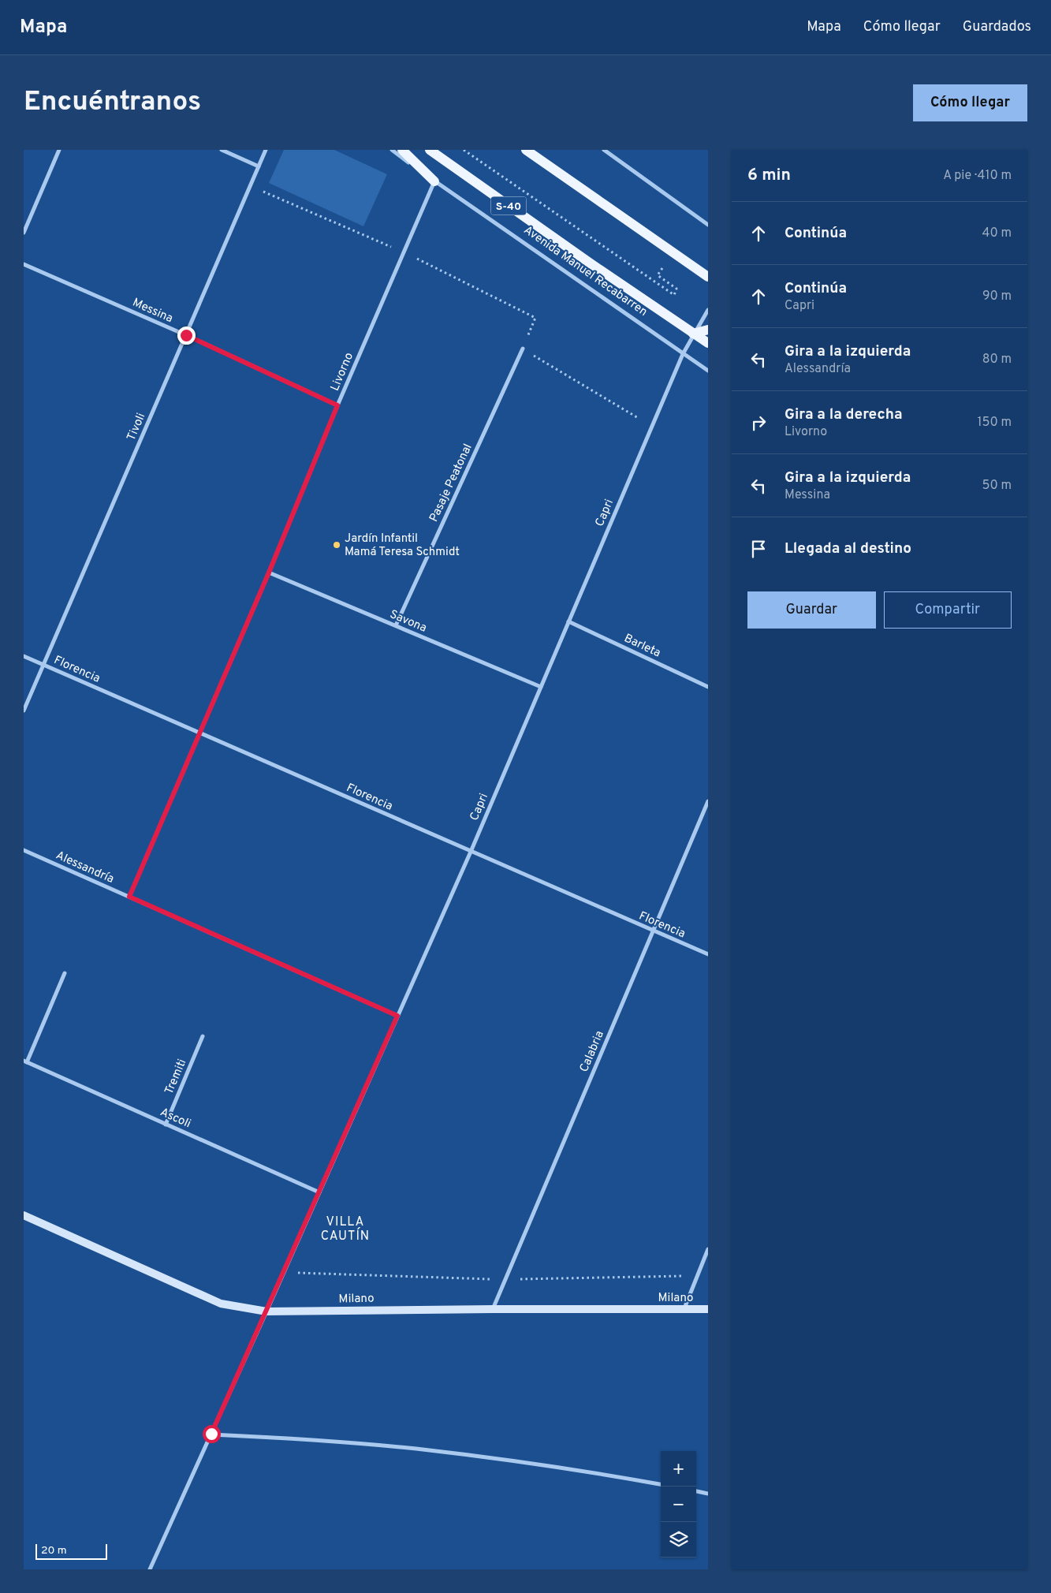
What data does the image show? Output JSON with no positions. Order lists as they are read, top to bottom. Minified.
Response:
{"streets":{"main road":["S-40","Avenida Manuel Recabarren"],"street":["Messina","Livorno","Tivoli","Pasaje Peatonal","Capri","Savona","Barleta","Florencia","Alessandría","Calabria","Tremiti","Ascoli","Milano"]},"crossings":[["Avenida Manuel Recabarren","Livorno"],["Avenida Manuel Recabarren","Capri"],["Messina","Livorno"],["Messina","Tivoli"],["Livorno","Savona"],["Livorno","Florencia"],["Livorno","Alessandría"],["Tivoli","Florencia"],["Pasaje Peatonal","Savona"],["Capri","Savona"],["Capri","Barleta"],["Capri","Florencia"],["Capri","Alessandría"],["Capri","Ascoli"],["Capri","Milano"],["Florencia","Calabria"],["Calabria","Milano"],["Tremiti","Ascoli"]],"districts":["VILLA CAUTÍN"],"places":["Jardín Infantil Mamá Teresa Schmidt"],"scale_bar":"20 m","page":{"header":"Mapa","nav":["Mapa","Cómo llegar","Guardados"],"buttons":["Cómo llegar",["Guardar","Compartir"]],"title":"Encuéntranos","heading":["6 min","A pie · 410 m"],"list":[["Continúa","40 m"],["Continúa","Capri","90 m"],["Gira a la izquierda","Alessandría","80 m"],["Gira a la derecha","Livorno","150 m"],["Gira a la izquierda","Messina","50 m"],"Llegada al destino"],"map_buttons":["+","−"],"scale":"20 m"}}
